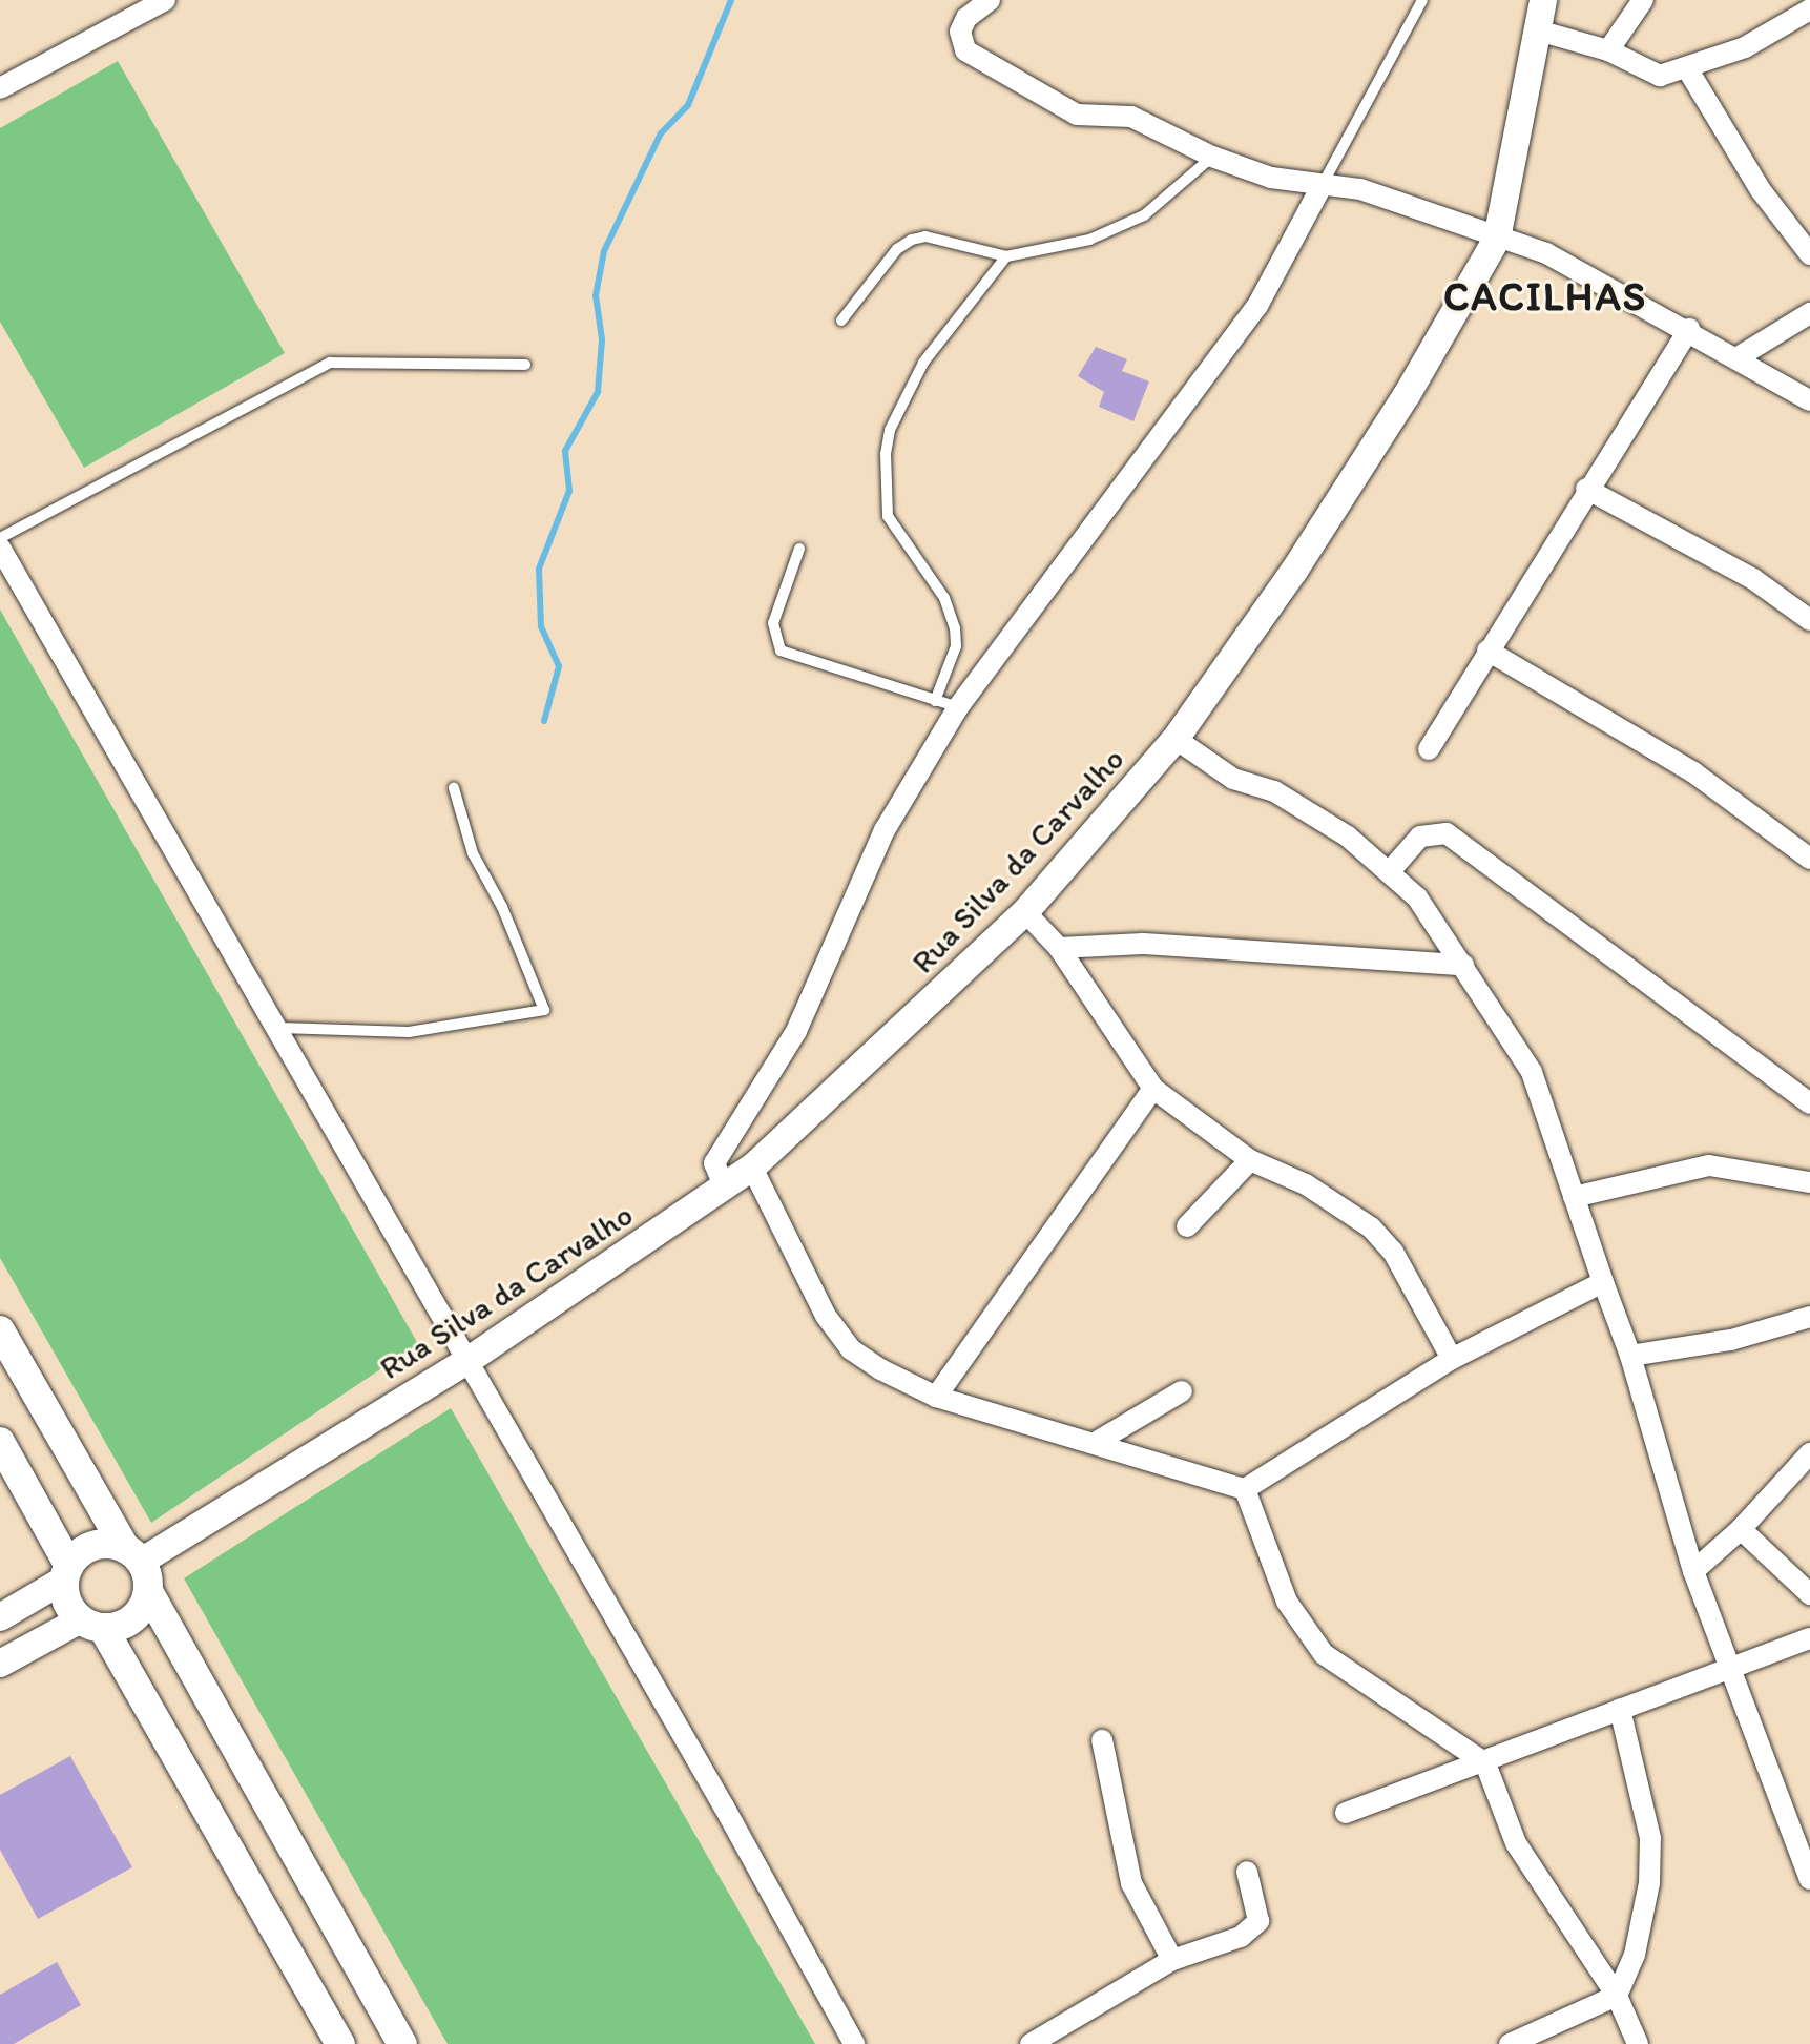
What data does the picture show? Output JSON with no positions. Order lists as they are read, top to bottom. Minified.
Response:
{"streets":{"street":["Rua Silva da Carvalho"]},"districts":["CACILHAS"]}
